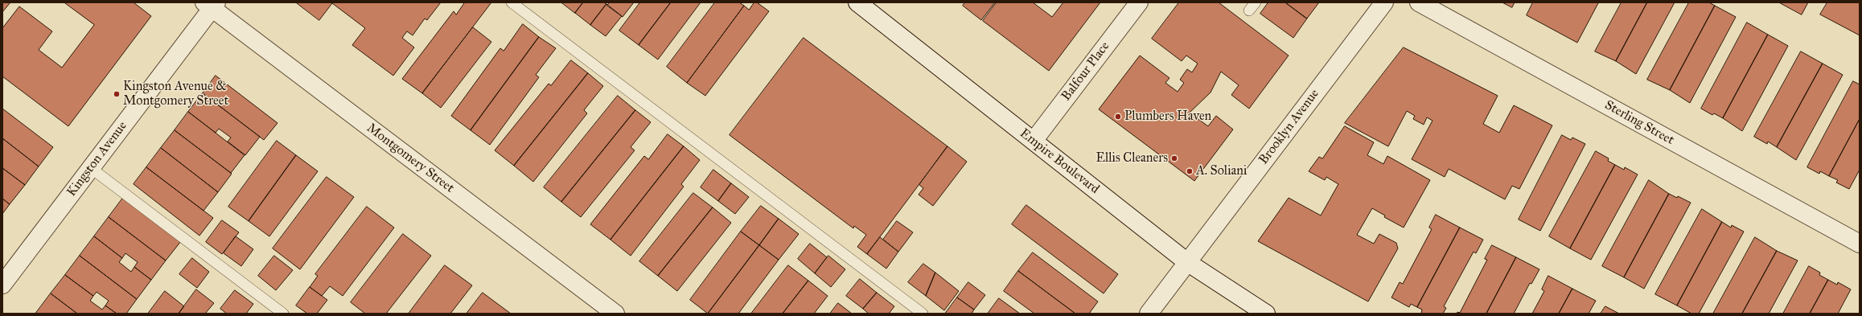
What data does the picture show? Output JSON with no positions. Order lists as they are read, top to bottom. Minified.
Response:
{"streets":{"street":["Balfour Place","Sterling Street","Brooklyn Avenue","Montgomery Street","Kingston Avenue","Empire Boulevard"]},"crossings":[["Balfour Place","Empire Boulevard"],["Brooklyn Avenue","Empire Boulevard"],["Montgomery Street","Kingston Avenue"]],"places":["Kingston Avenue & Montgomery Street","Plumbers Haven","Ellis Cleaners","A. Soliani"]}
